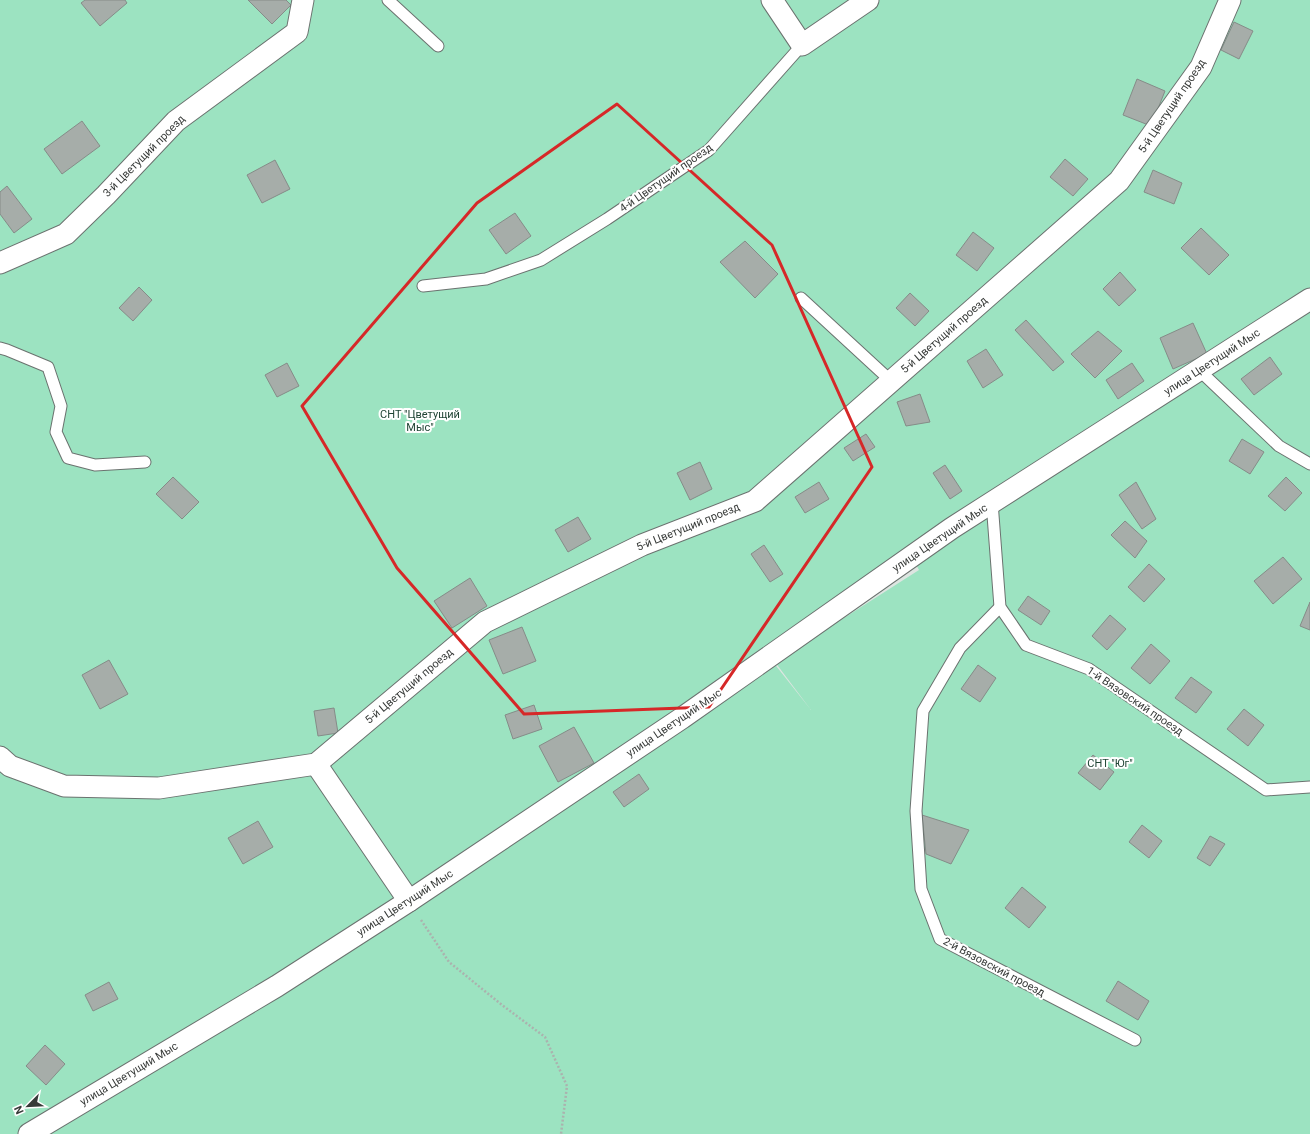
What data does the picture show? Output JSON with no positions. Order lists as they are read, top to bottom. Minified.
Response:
{"streets":{"street":["5-й Цветущий проезд","3-й Цветущий проезд","4-й Цветущий проезд","улица Цветущий Мыс"],"lane":["1-й Вязовский проезд","2-й Вязовский проезд"]},"crossings":[["улица Цветущий Мыс","1-й Вязовский проезд"],["1-й Вязовский проезд","2-й Вязовский проезд"]],"parks":["СНТ \"Цветущий Мыс\"","СНТ \"Юг\""],"north":"bottom left"}
